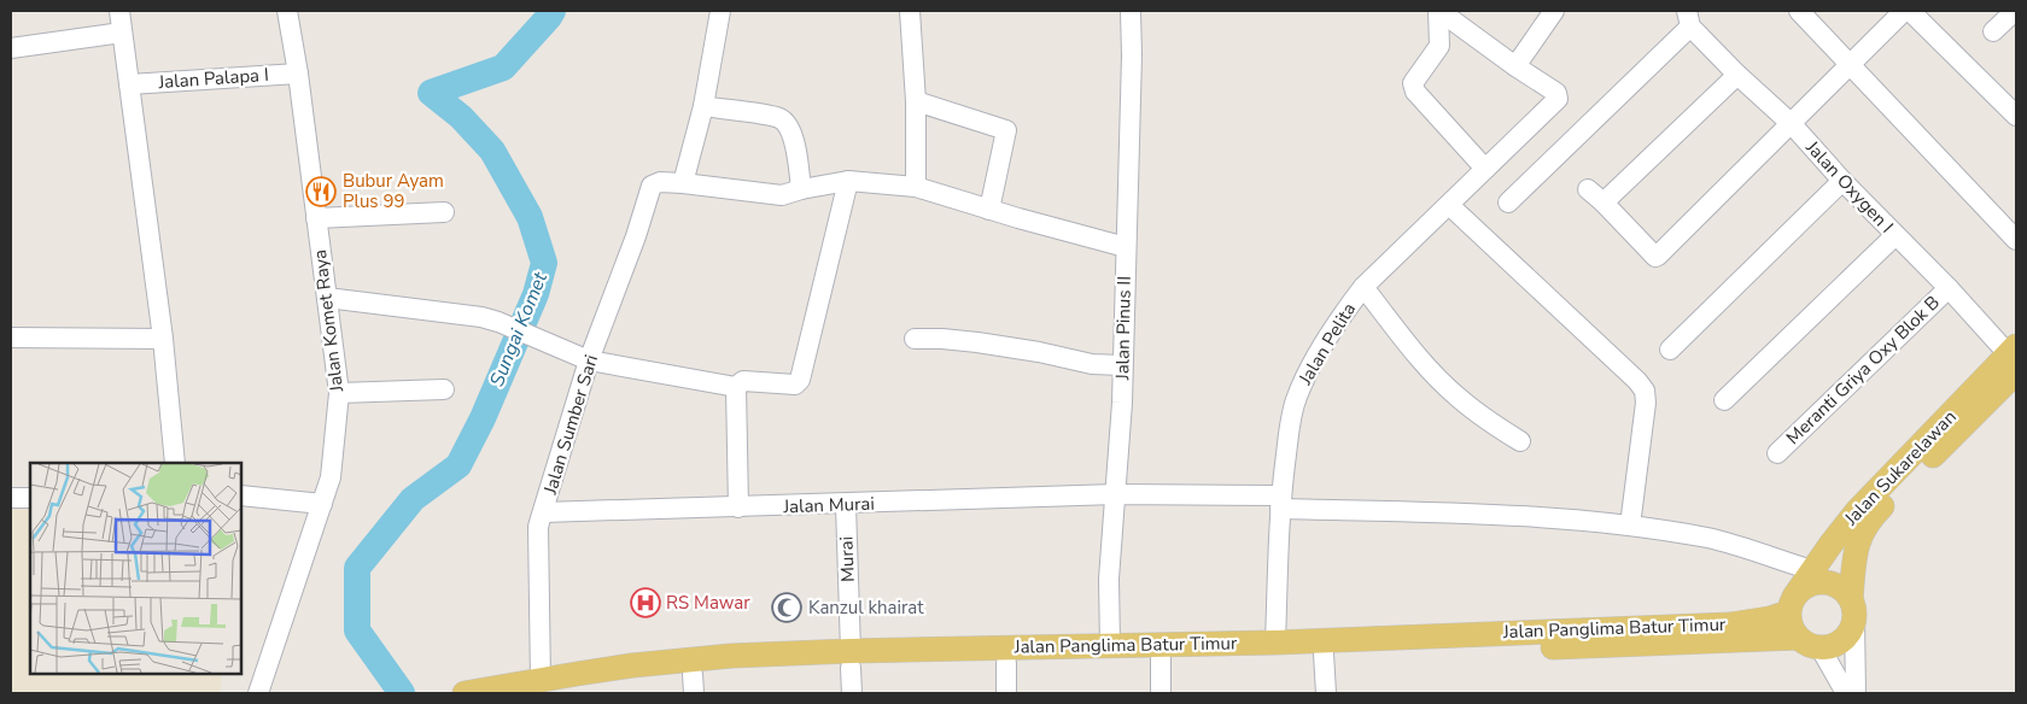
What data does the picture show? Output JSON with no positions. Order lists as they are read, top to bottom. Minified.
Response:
{"streets":{"main road":["Jalan Sukarelawan","Jalan Panglima Batur Timur"],"street":["Jalan Palapa I","Jalan Oxygen I","Jalan Komet Raya","Jalan Pinus II","Jalan Pelita","Meranti Griya Oxy Blok B","Jalan Sumber Sari","Jalan Murai","Murai"]},"crossings":[["Jalan Palapa I","Jalan Komet Raya"],["Jalan Oxygen I","Meranti Griya Oxy Blok B"],["Jalan Oxygen I","Jalan Sukarelawan"],["Jalan Pinus II","Jalan Murai"],["Jalan Pinus II","Jalan Panglima Batur Timur"],["Jalan Pelita","Jalan Murai"],["Jalan Pelita","Jalan Panglima Batur Timur"],["Jalan Sumber Sari","Jalan Murai"],["Jalan Sumber Sari","Jalan Panglima Batur Timur"],["Jalan Sukarelawan","Jalan Murai"],["Jalan Sukarelawan","Jalan Panglima Batur Timur"],["Jalan Murai","Murai"],["Murai","Jalan Panglima Batur Timur"]],"water":["Sungai Komet"],"places":{"restaurant":["Bubur Ayam Plus 99"],"hospital":["RS Mawar"],"mosque":["Kanzul khairat"]}}
